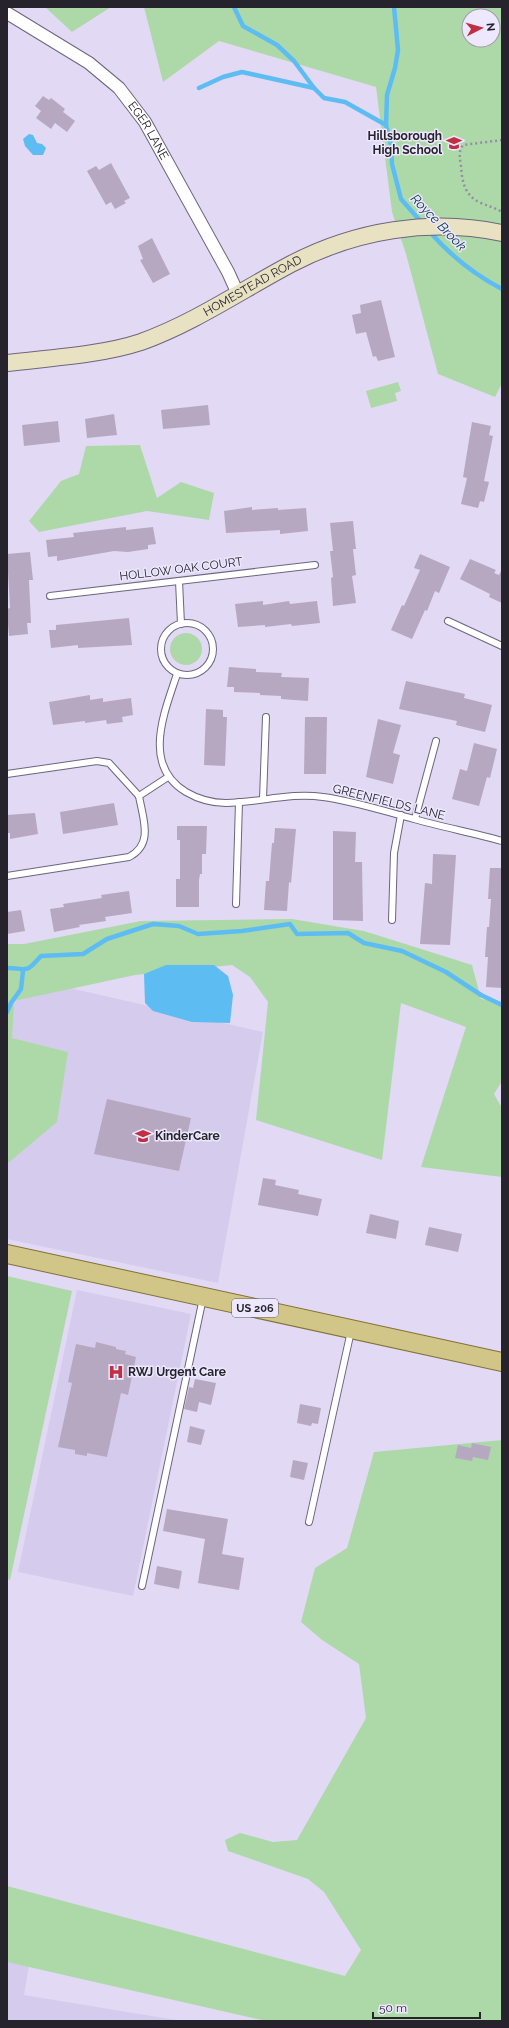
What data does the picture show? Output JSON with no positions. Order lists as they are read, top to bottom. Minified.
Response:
{"streets":{"main road":["US 206"],"street":["EGER LANE","HOMESTEAD ROAD"],"lane":["HOLLOW OAK COURT","GREENFIELDS LANE"]},"crossings":[["EGER LANE","HOMESTEAD ROAD"]],"water":["Royce Brook"],"places":{"school or university":["Hillsborough High School","KinderCare"],"hospital":["RWJ Urgent Care"]},"scale_bar":"50 m","north":"right"}
